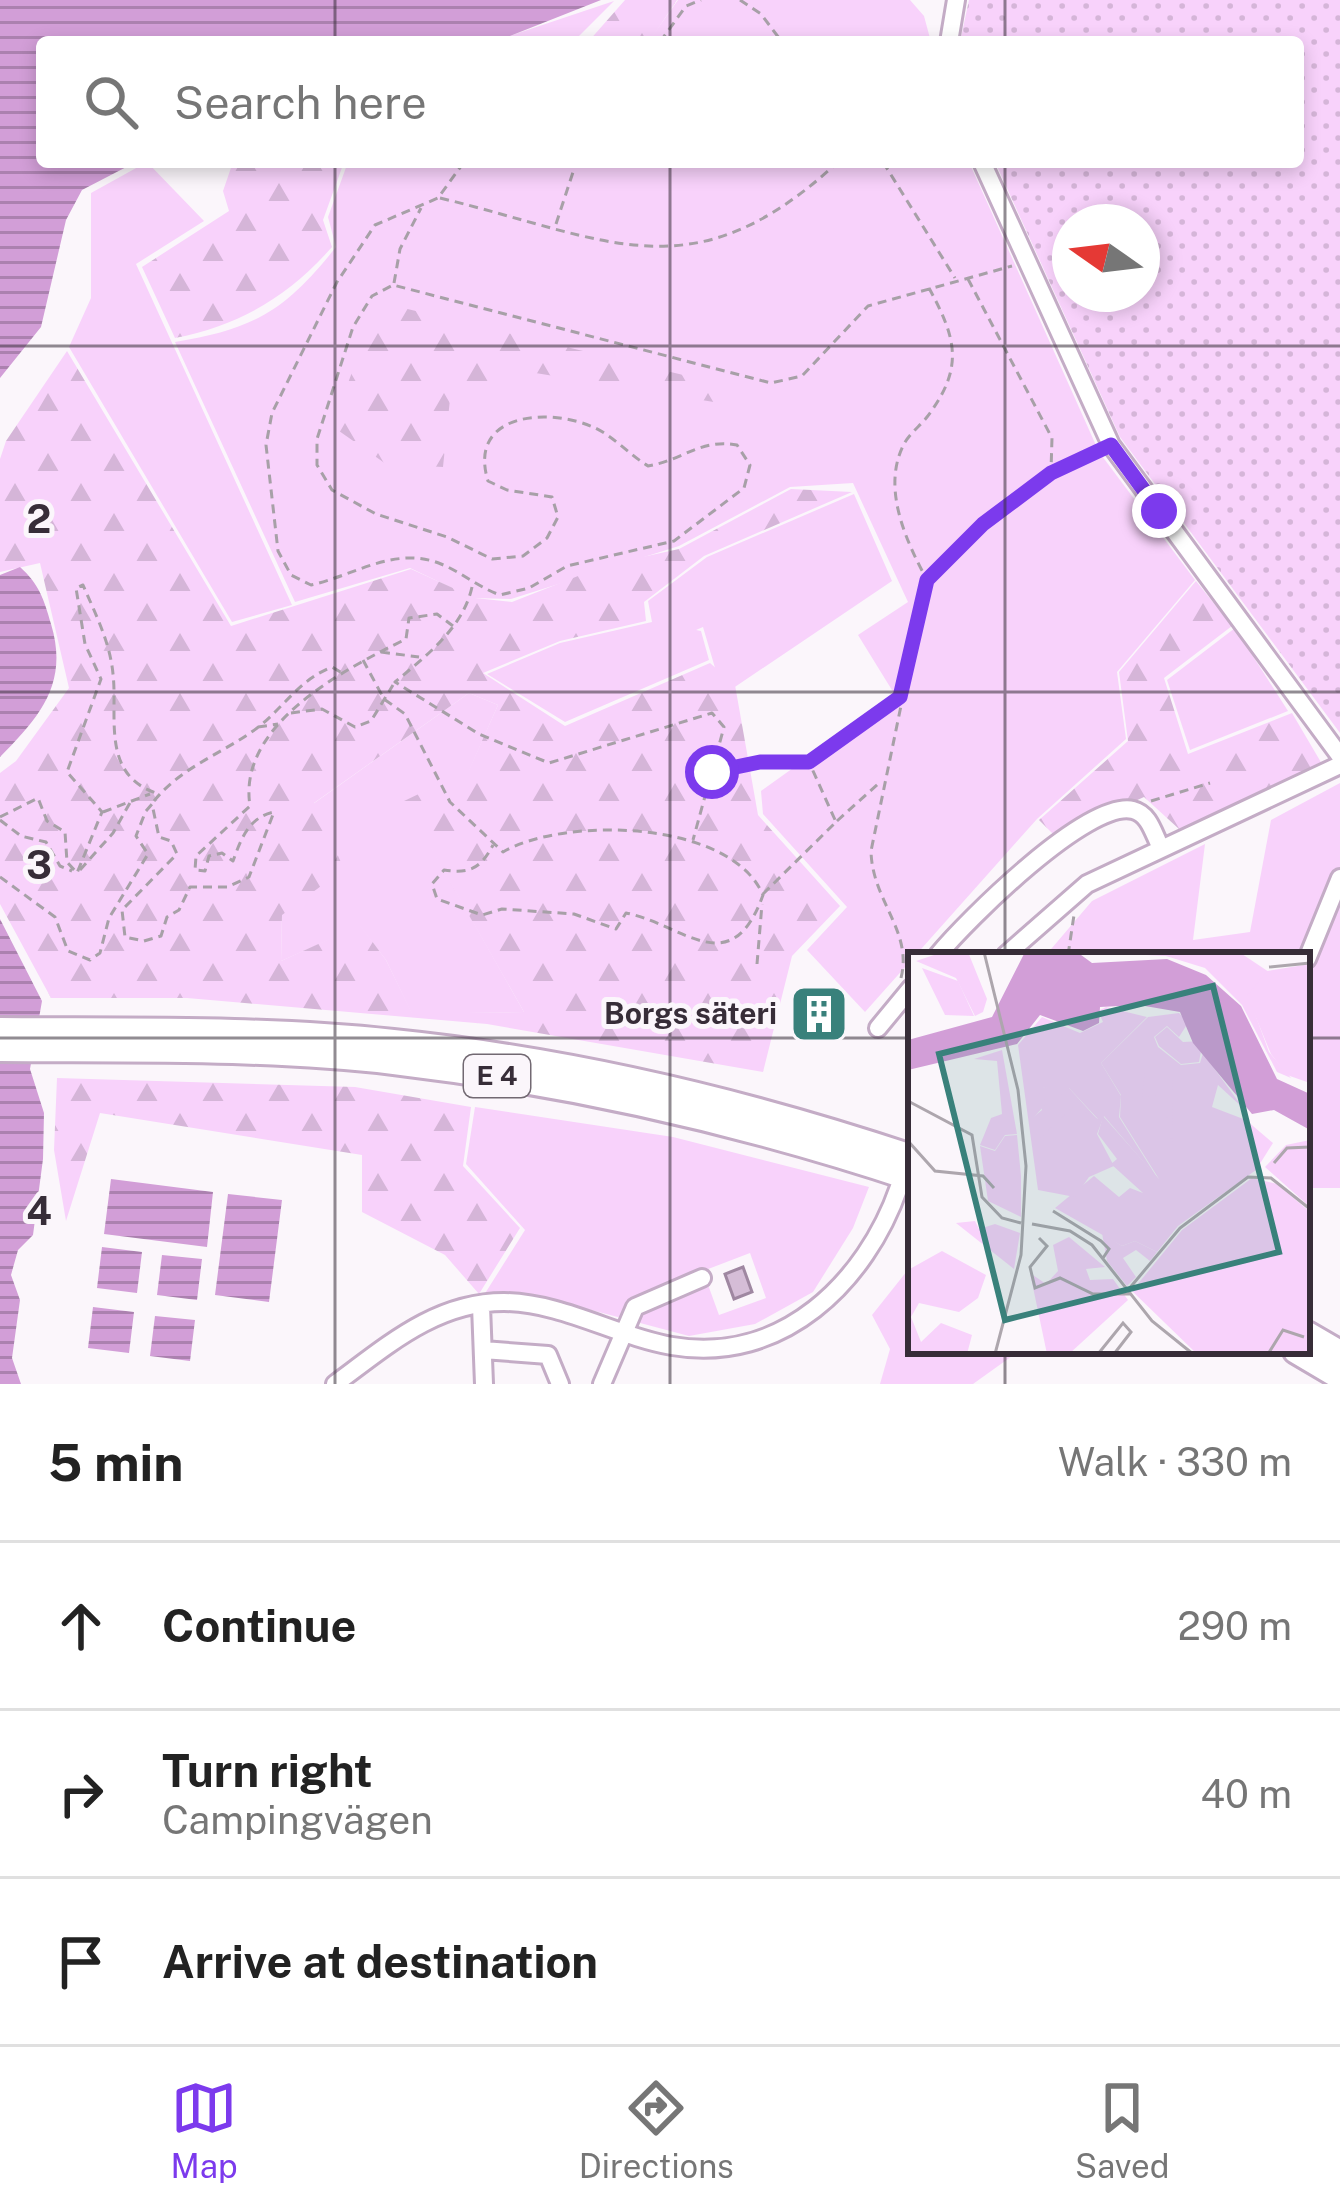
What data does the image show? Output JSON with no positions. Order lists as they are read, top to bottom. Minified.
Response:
{"streets":{"highway":["E 4"]},"places":{"building":["Borgs säteri"]},"north":"left","page":{"search":"Search here","heading":["5 min","Walk · 330 m"],"list":[["Continue","290 m"],["Turn right","Campingvägen","40 m"],"Arrive at destination"],"nav":["Map","Directions","Saved"]},"grid":{"rows":["2","3","4"]}}
